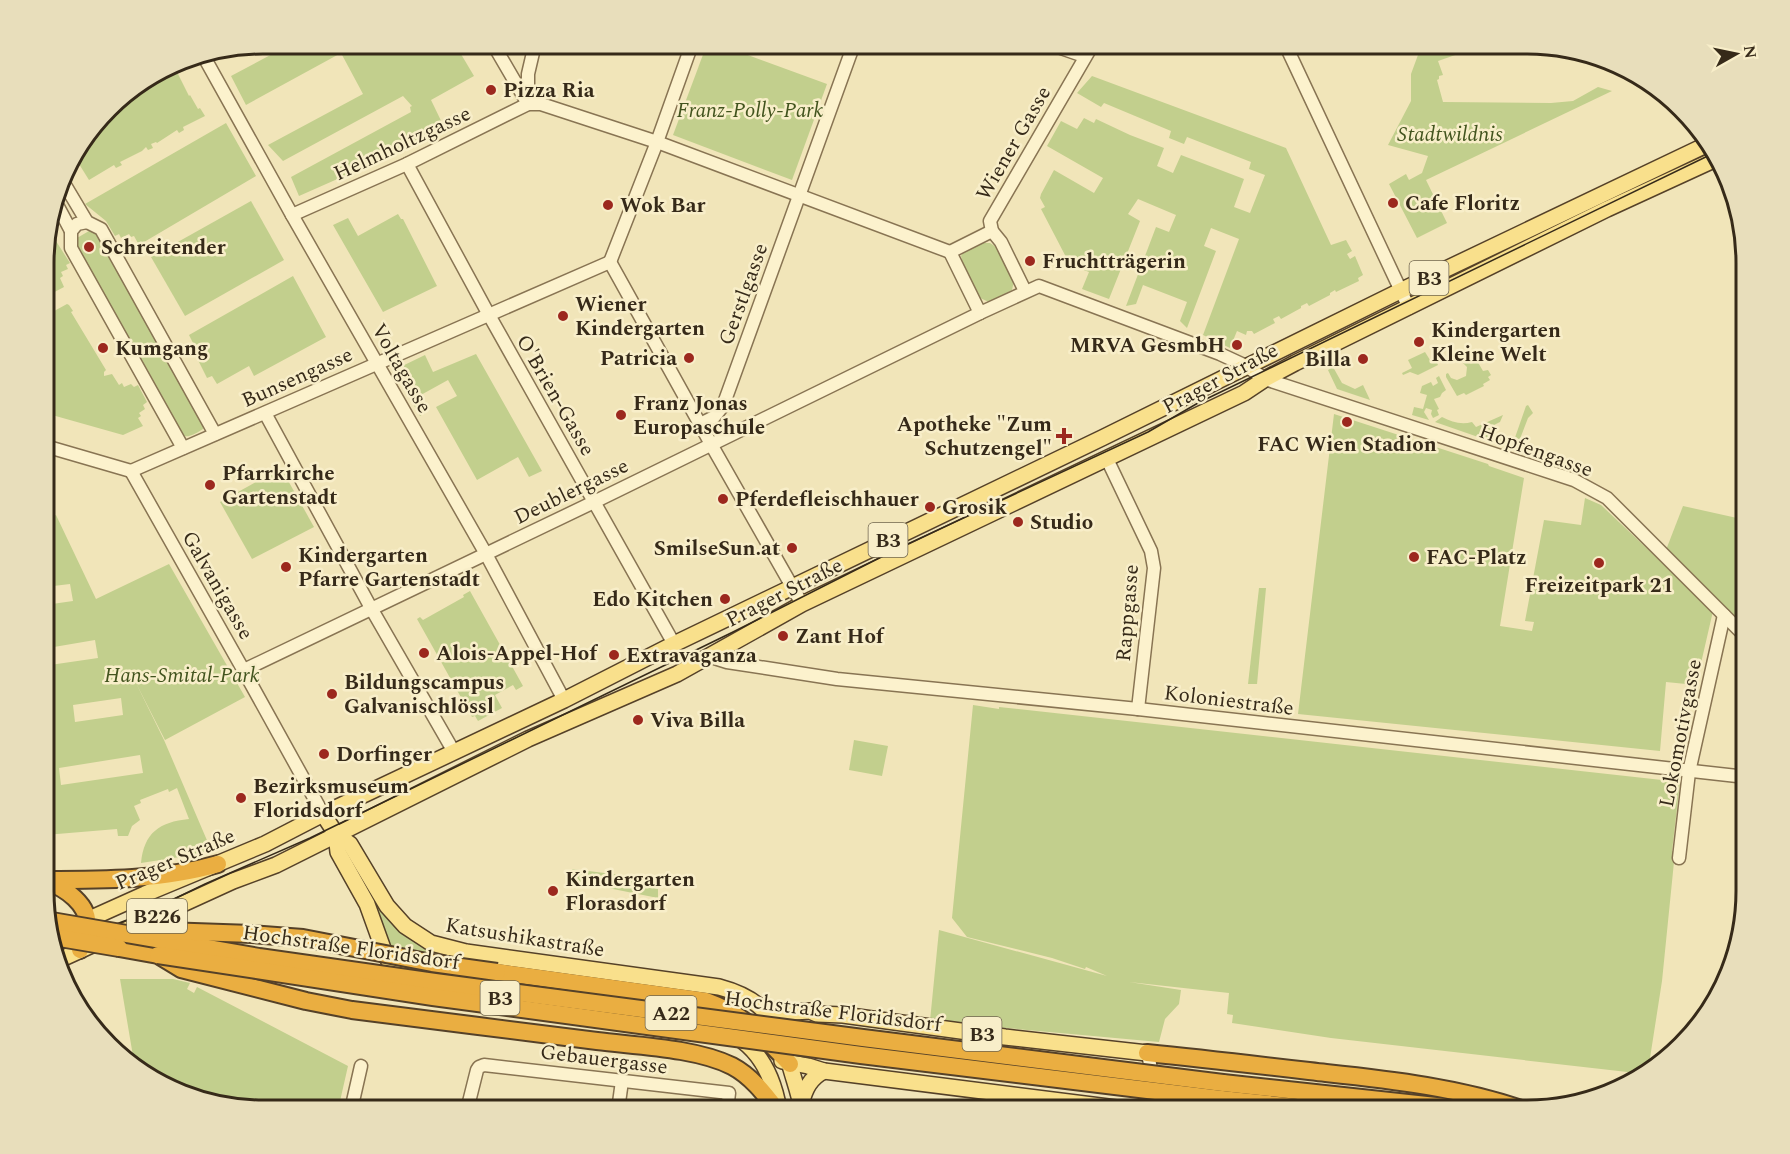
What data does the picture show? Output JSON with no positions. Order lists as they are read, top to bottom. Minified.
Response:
{"streets":{"highway":["Hochstraße Floridsdorf","A22"],"main road":["B3","Prager Straße","B226","Katsushikastraße"],"street":["Helmholtzgasse","Wiener Gasse","Gerstlgasse","Voltagasse","Bunsengasse","O'Brien-Gasse","Hopfengasse","Deublergasse","Galvanigasse","Rappgasse","Koloniestraße","Lokomotivgasse","Gebauergasse"]},"crossings":[["Helmholtzgasse","Voltagasse"],["Helmholtzgasse","O'Brien-Gasse"],["B3","Prager Straße"],["B3","Galvanigasse"],["B3","Katsushikastraße"],["Voltagasse","Bunsengasse"],["Voltagasse","Prager Straße"],["Voltagasse","Deublergasse"],["Bunsengasse","O'Brien-Gasse"],["Bunsengasse","Galvanigasse"],["Prager Straße","O'Brien-Gasse"],["Prager Straße","Hopfengasse"],["Prager Straße","Galvanigasse"],["Prager Straße","Rappgasse"],["Prager Straße","Koloniestraße"],["Prager Straße","Katsushikastraße"],["O'Brien-Gasse","Deublergasse"],["Hopfengasse","Deublergasse"],["Hopfengasse","Lokomotivgasse"],["Deublergasse","Galvanigasse"],["Rappgasse","Koloniestraße"],["Koloniestraße","Lokomotivgasse"],["Hochstraße Floridsdorf","A22"]],"parks":["Franz-Polly-Park","Stadtwildnis","Hans-Smital-Park"],"places":{"other":["Pizza Ria","Cafe Floritz","Wok Bar","Schreitender","Fruchtträgerin","Wiener Kindergarten","Kindergarten Kleine Welt","MRVA GesmbH","Kumgang","Patricia","Billa","Franz Jonas Europaschule","FAC Wien Stadion","Pfarrkirche Gartenstadt","Pferdefleischhauer","Grosik","Studio","SmilseSun.at","FAC-Platz","Freizeitpark 21","Kindergarten Pfarre Gartenstadt","Edo Kitchen","Zant Hof","Alois-Appel-Hof","Extravaganza","Bildungscampus Galvanischlössl","Viva Billa","Dorfinger","Bezirksmuseum Floridsdorf","Kindergarten Florasdorf"],"health":["Apotheke \"Zum Schutzengel\""]},"north":"right"}
